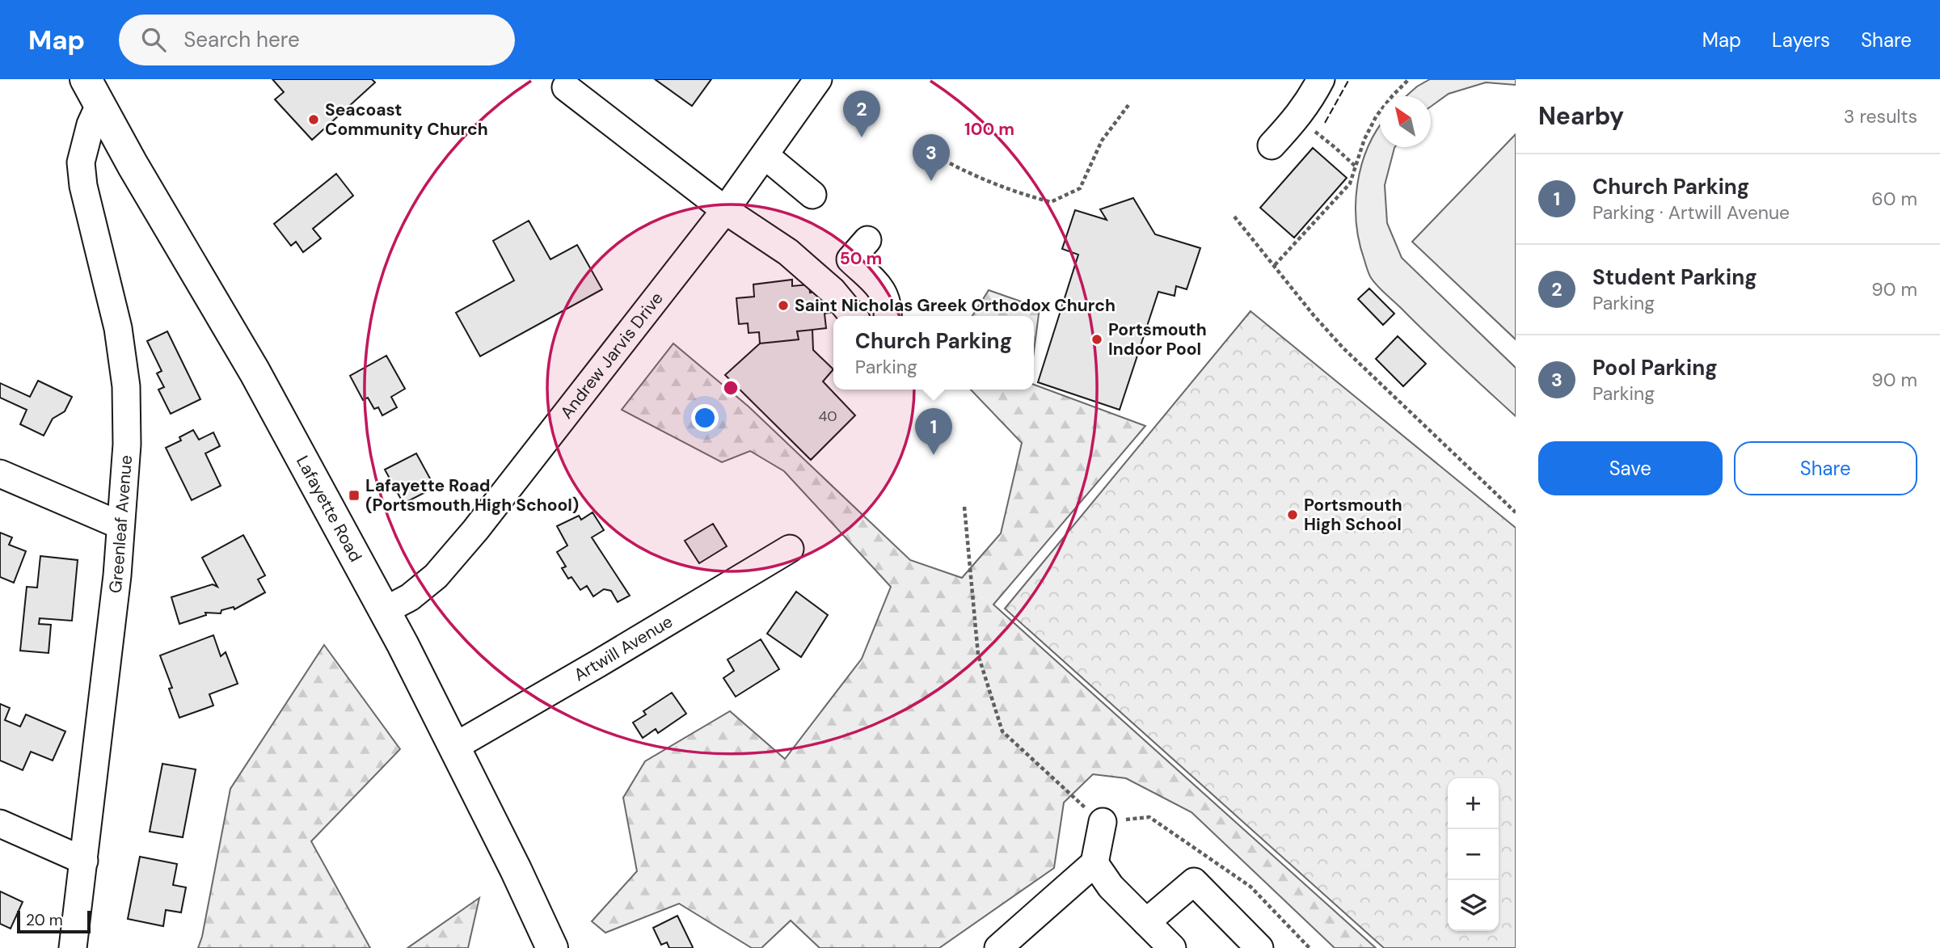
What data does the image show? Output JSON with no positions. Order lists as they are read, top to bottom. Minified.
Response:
{"streets":{"main road":["Lafayette Road"],"street":["Andrew Jarvis Drive","Greenleaf Avenue","Artwill Avenue"]},"crossings":[["Andrew Jarvis Drive","Lafayette Road"],["Lafayette Road","Greenleaf Avenue"],["Lafayette Road","Artwill Avenue"]],"places":{"other":["Seacoast Community Church","Saint Nicholas Greek Orthodox Church","Portsmouth Indoor Pool","Portsmouth High School"],"transit":["Lafayette Road (Portsmouth High School)"]},"house_numbers":["40"],"scale_bar":"20 m","north":"top left","page":{"header":"Map","search":"Search here","nav":["Map","Layers","Share"],"heading":["Nearby","3 results"],"pins":["2","3","1"],"list":[{"mark":"1","name":"Church Parking","note":"Parking · Artwill Avenue","value":"60 m"},{"mark":"2","name":"Student Parking","note":"Parking","value":"90 m"},{"mark":"3","name":"Pool Parking","note":"Parking","value":"90 m"}],"popup":["Church Parking","Parking"],"buttons":["Save","Share"],"map_buttons":["+","−"],"scale":"20 m"},"rings":["100 m","50 m"]}
